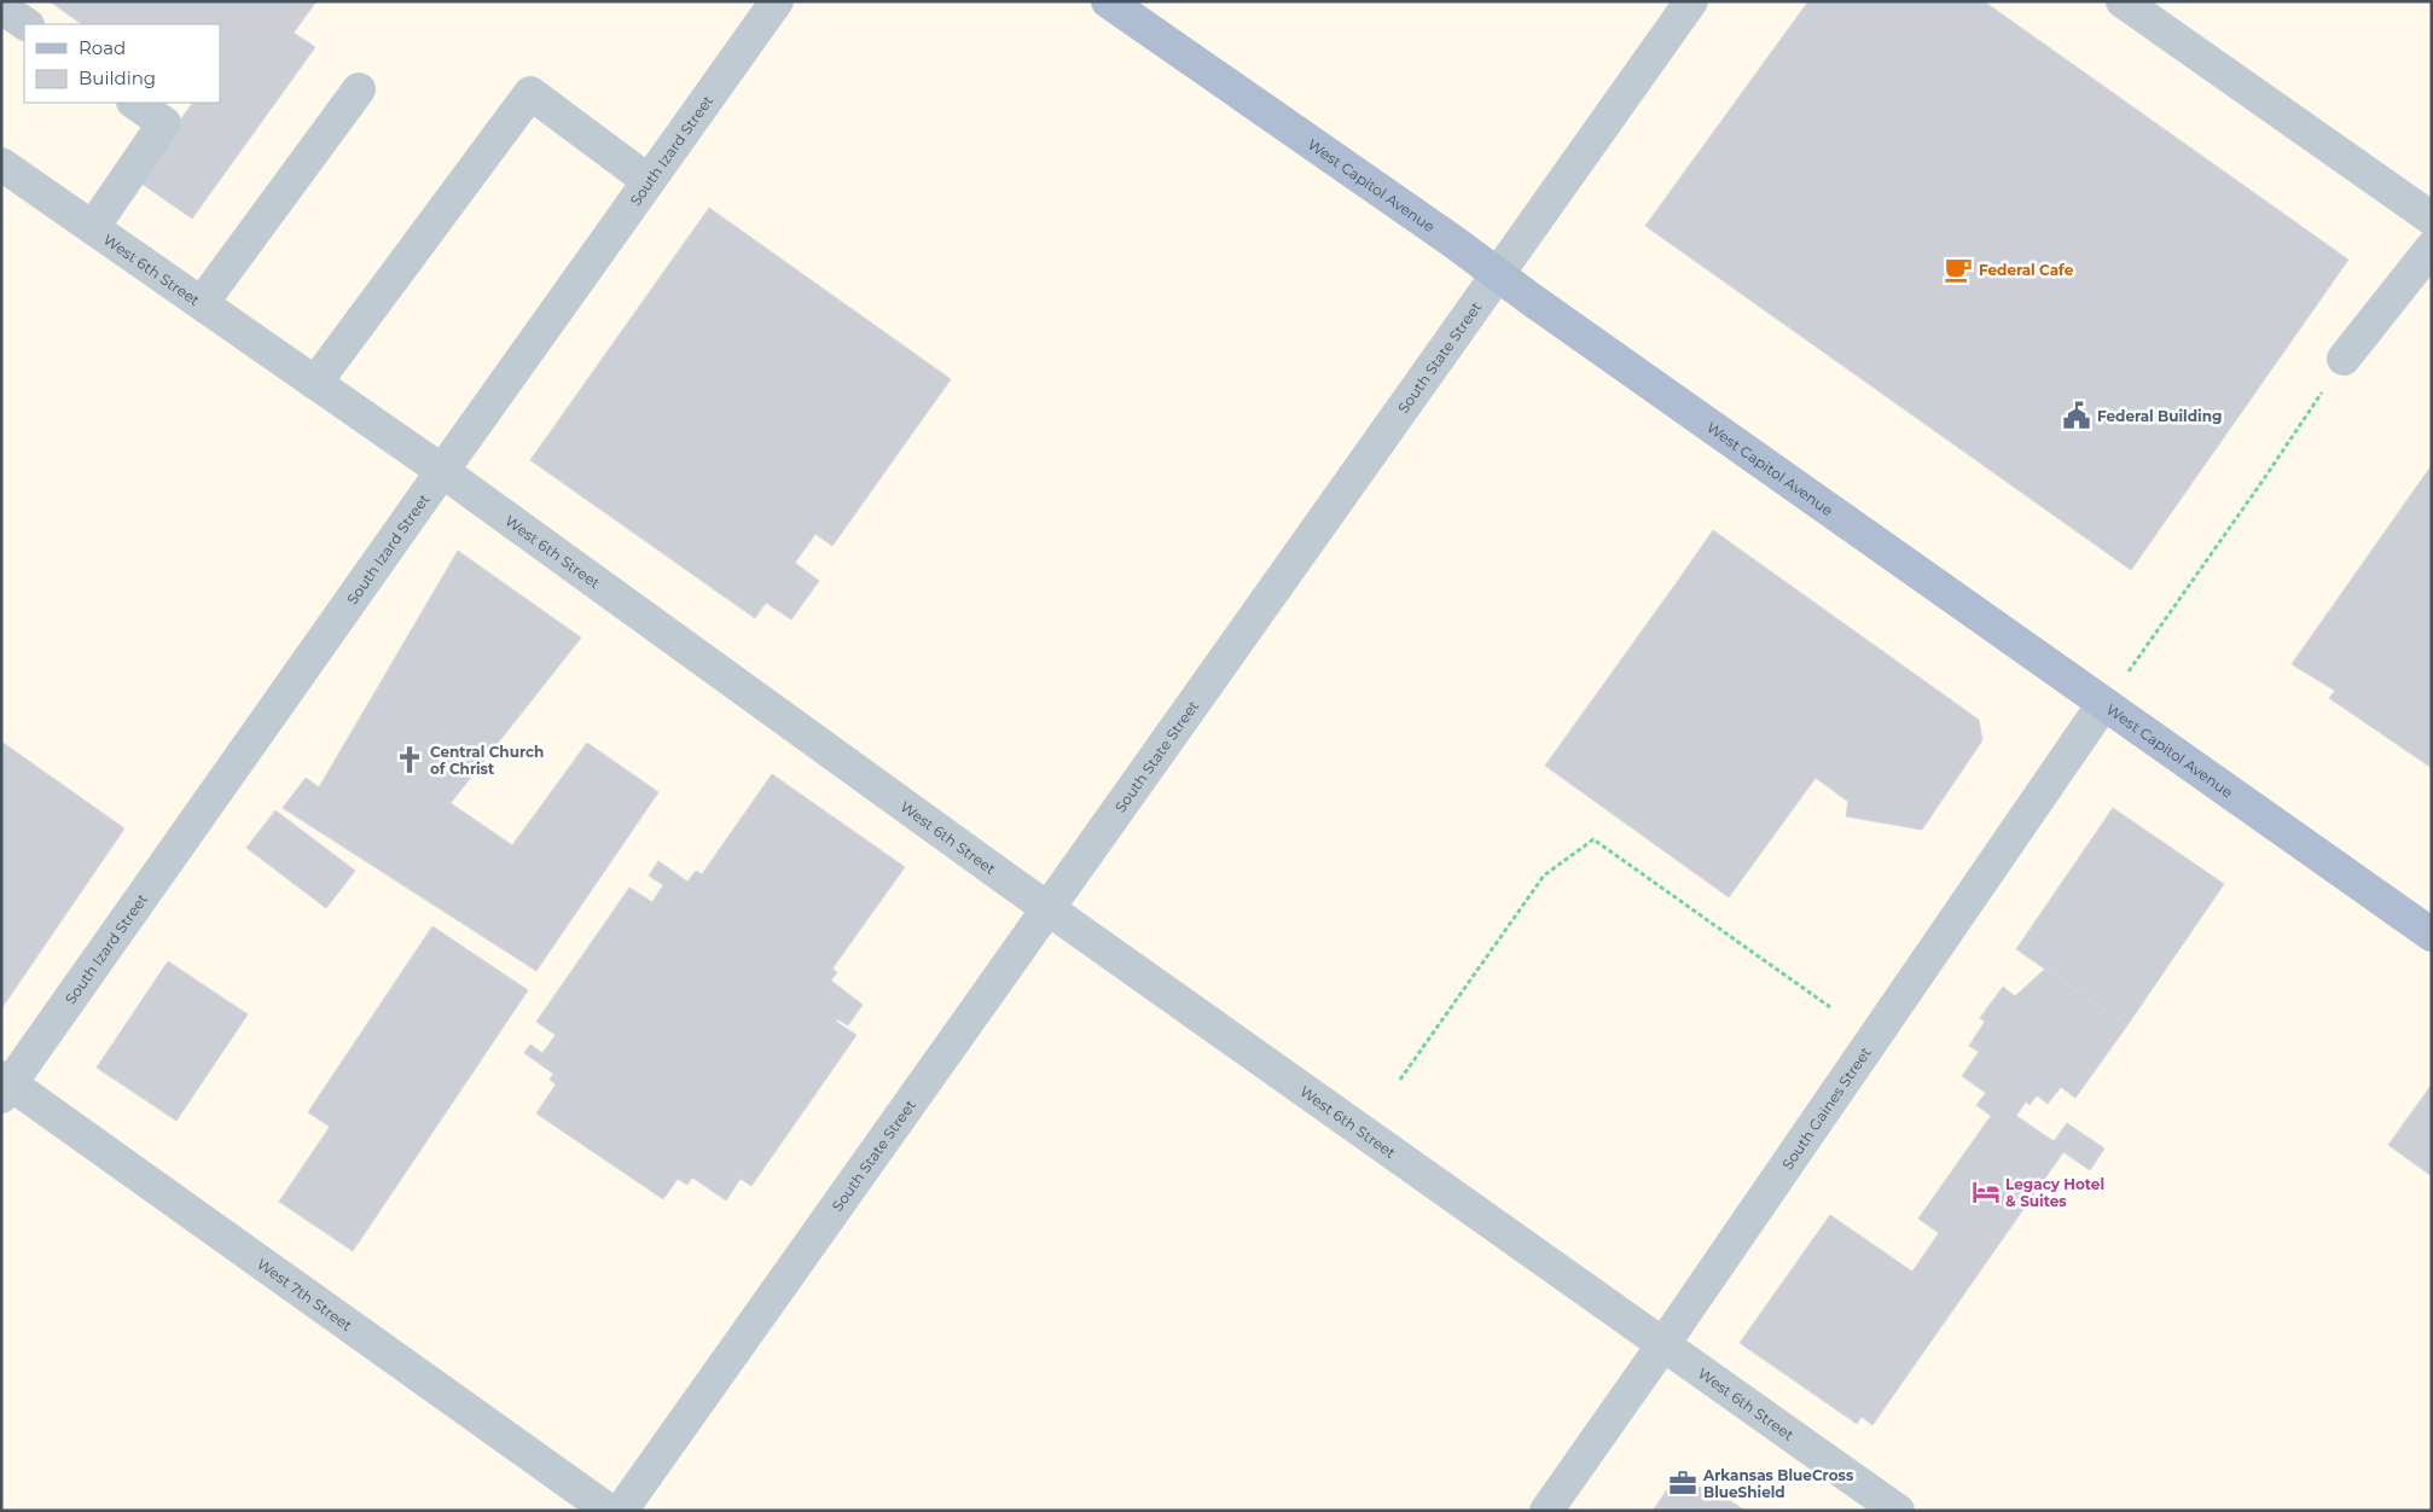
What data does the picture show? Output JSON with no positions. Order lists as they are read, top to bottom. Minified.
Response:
{"streets":{"main road":["West Capitol Avenue"],"street":["South Izard Street","West 6th Street","South State Street","South Gaines Street","West 7th Street"]},"crossings":[["South Izard Street","West 6th Street"],["South Izard Street","West 7th Street"],["West Capitol Avenue","South State Street"],["West Capitol Avenue","South Gaines Street"],["West 6th Street","South State Street"],["West 6th Street","South Gaines Street"]],"places":{"cafe":["Federal Cafe"],"public building":["Federal Building"],"church":["Central Church of Christ"],"hotel":["Legacy Hotel & Suites"],"office":["Arkansas BlueCross BlueShield"]},"legend":["Road","Building"]}
